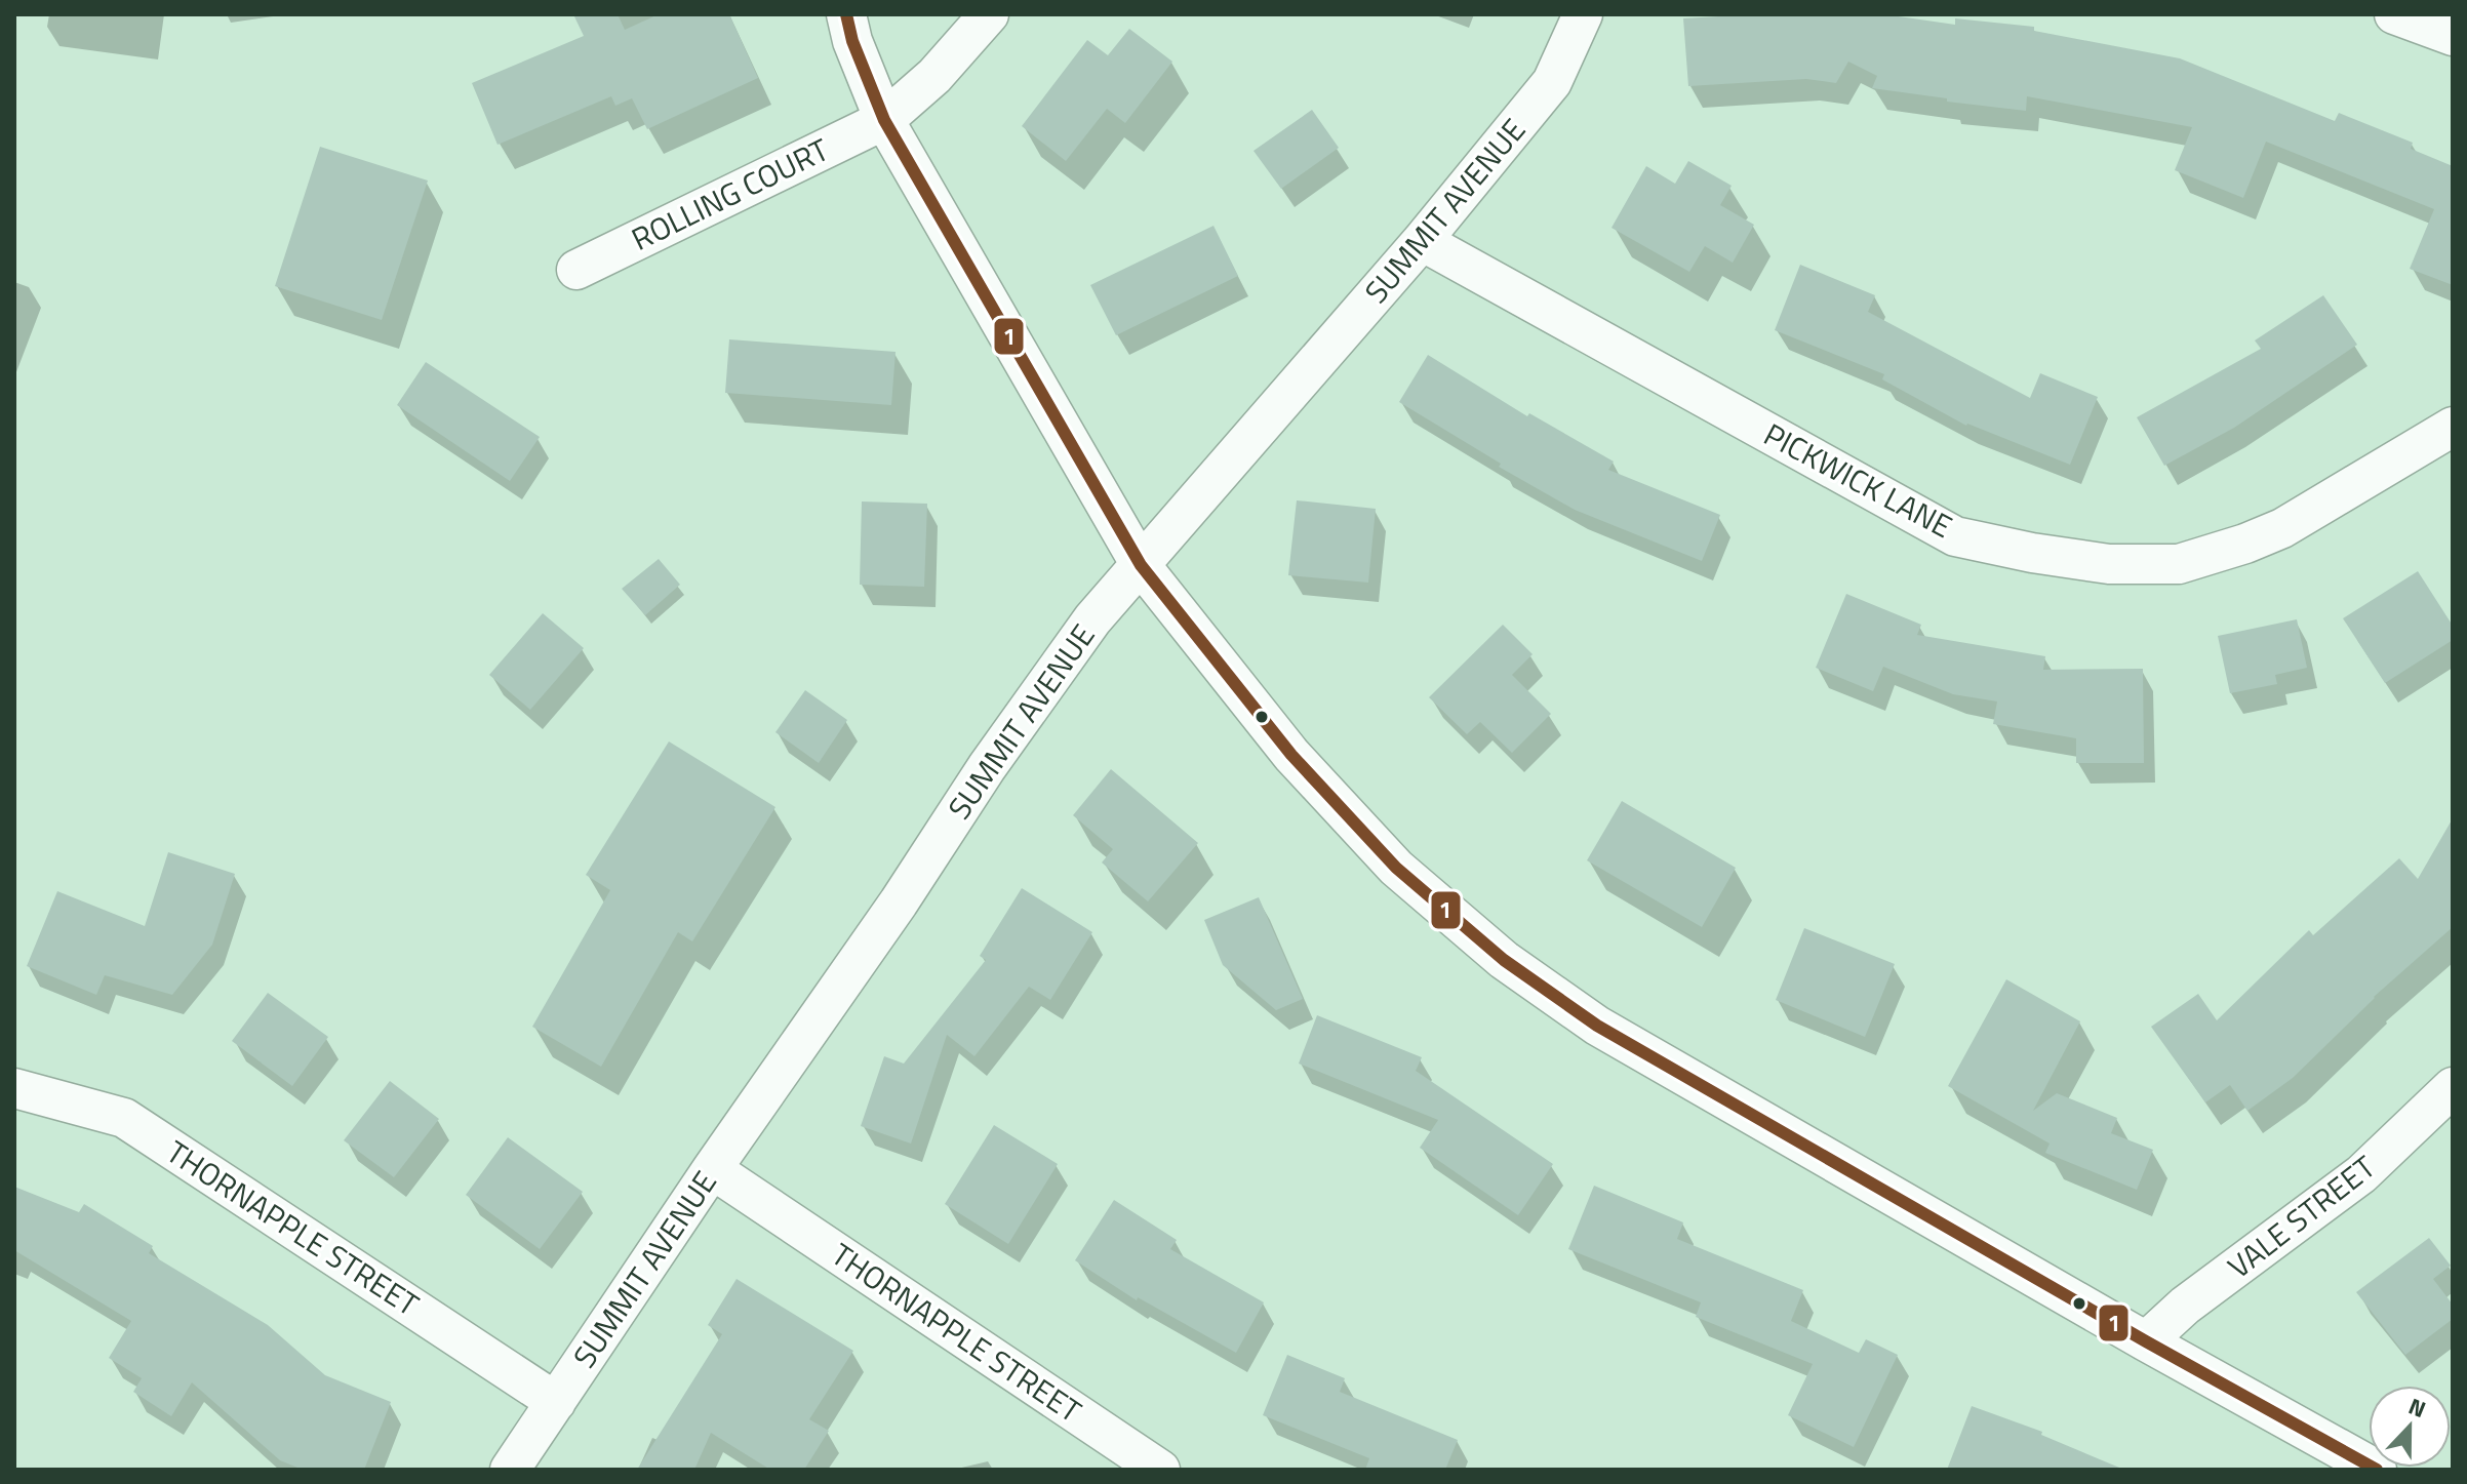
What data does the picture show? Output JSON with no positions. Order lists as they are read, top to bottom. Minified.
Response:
{"streets":{"street":["ROLLING COURT","SUMMIT AVENUE","PICKWICK LANE","VALE STREET","THORNAPPLE STREET"]},"crossings":[["SUMMIT AVENUE","PICKWICK LANE"],["SUMMIT AVENUE","THORNAPPLE STREET"]],"lines":["transit line 1"],"north":"top"}
